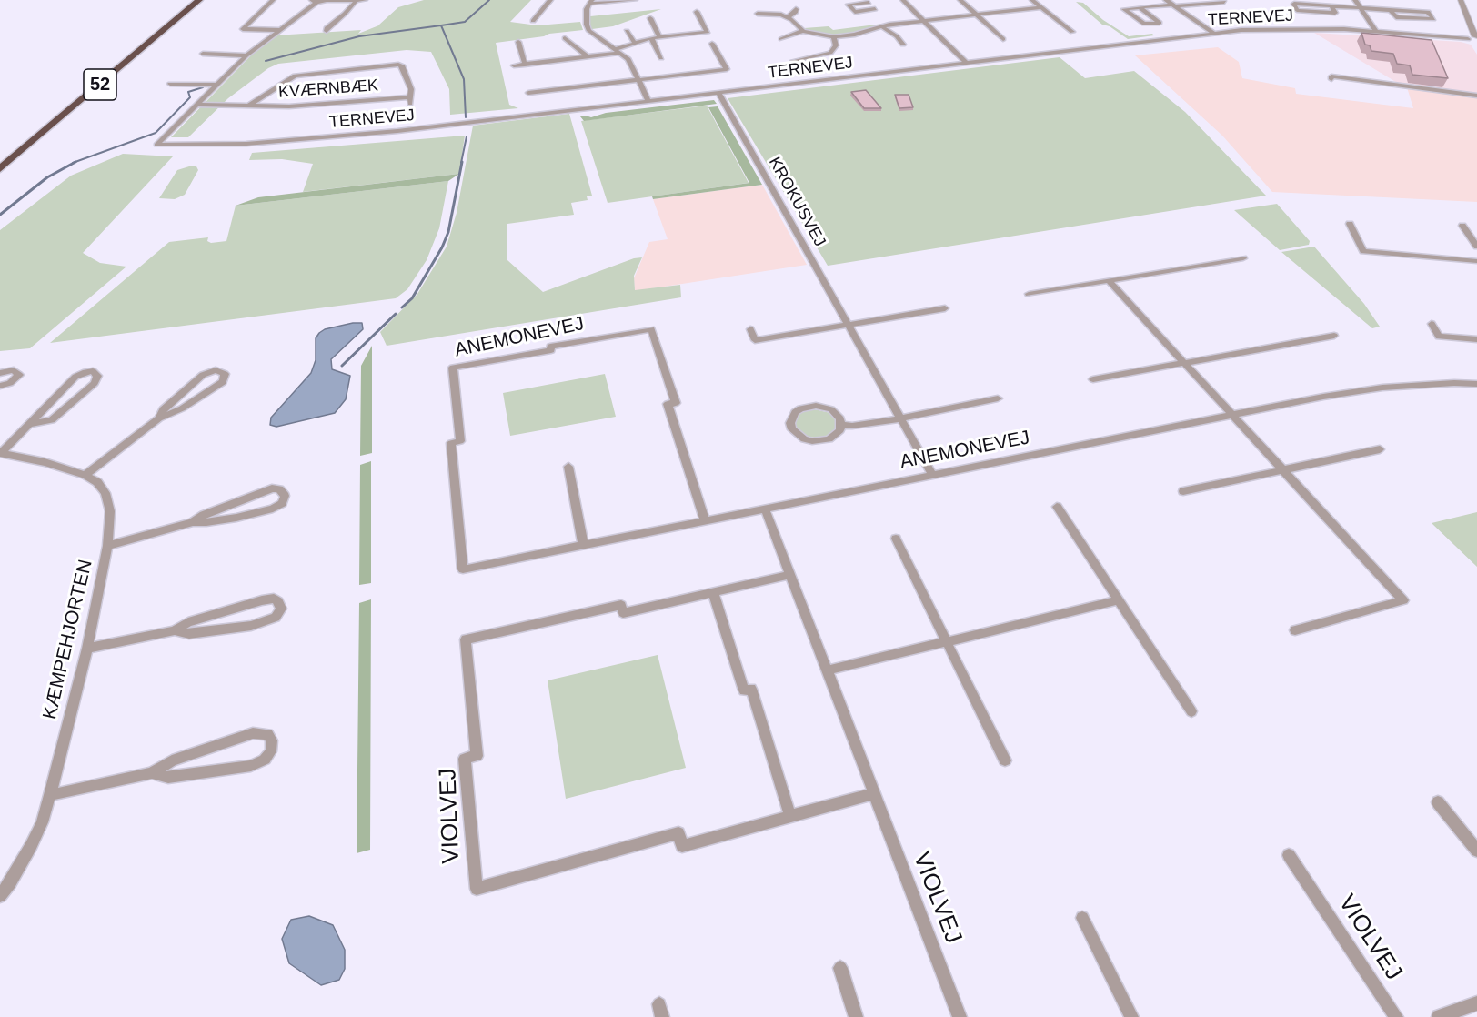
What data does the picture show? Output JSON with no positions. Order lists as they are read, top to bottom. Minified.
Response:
{"streets":{"highway":["52"],"street":["TERNEVEJ","KVÆRNBÆK","KROKUSVEJ","ANEMONEVEJ","KÆMPEHJORTEN","VIOLVEJ"]},"crossings":[["TERNEVEJ","KVÆRNBÆK"],["TERNEVEJ","KROKUSVEJ"],["KROKUSVEJ","ANEMONEVEJ"],["ANEMONEVEJ","VIOLVEJ"]]}
